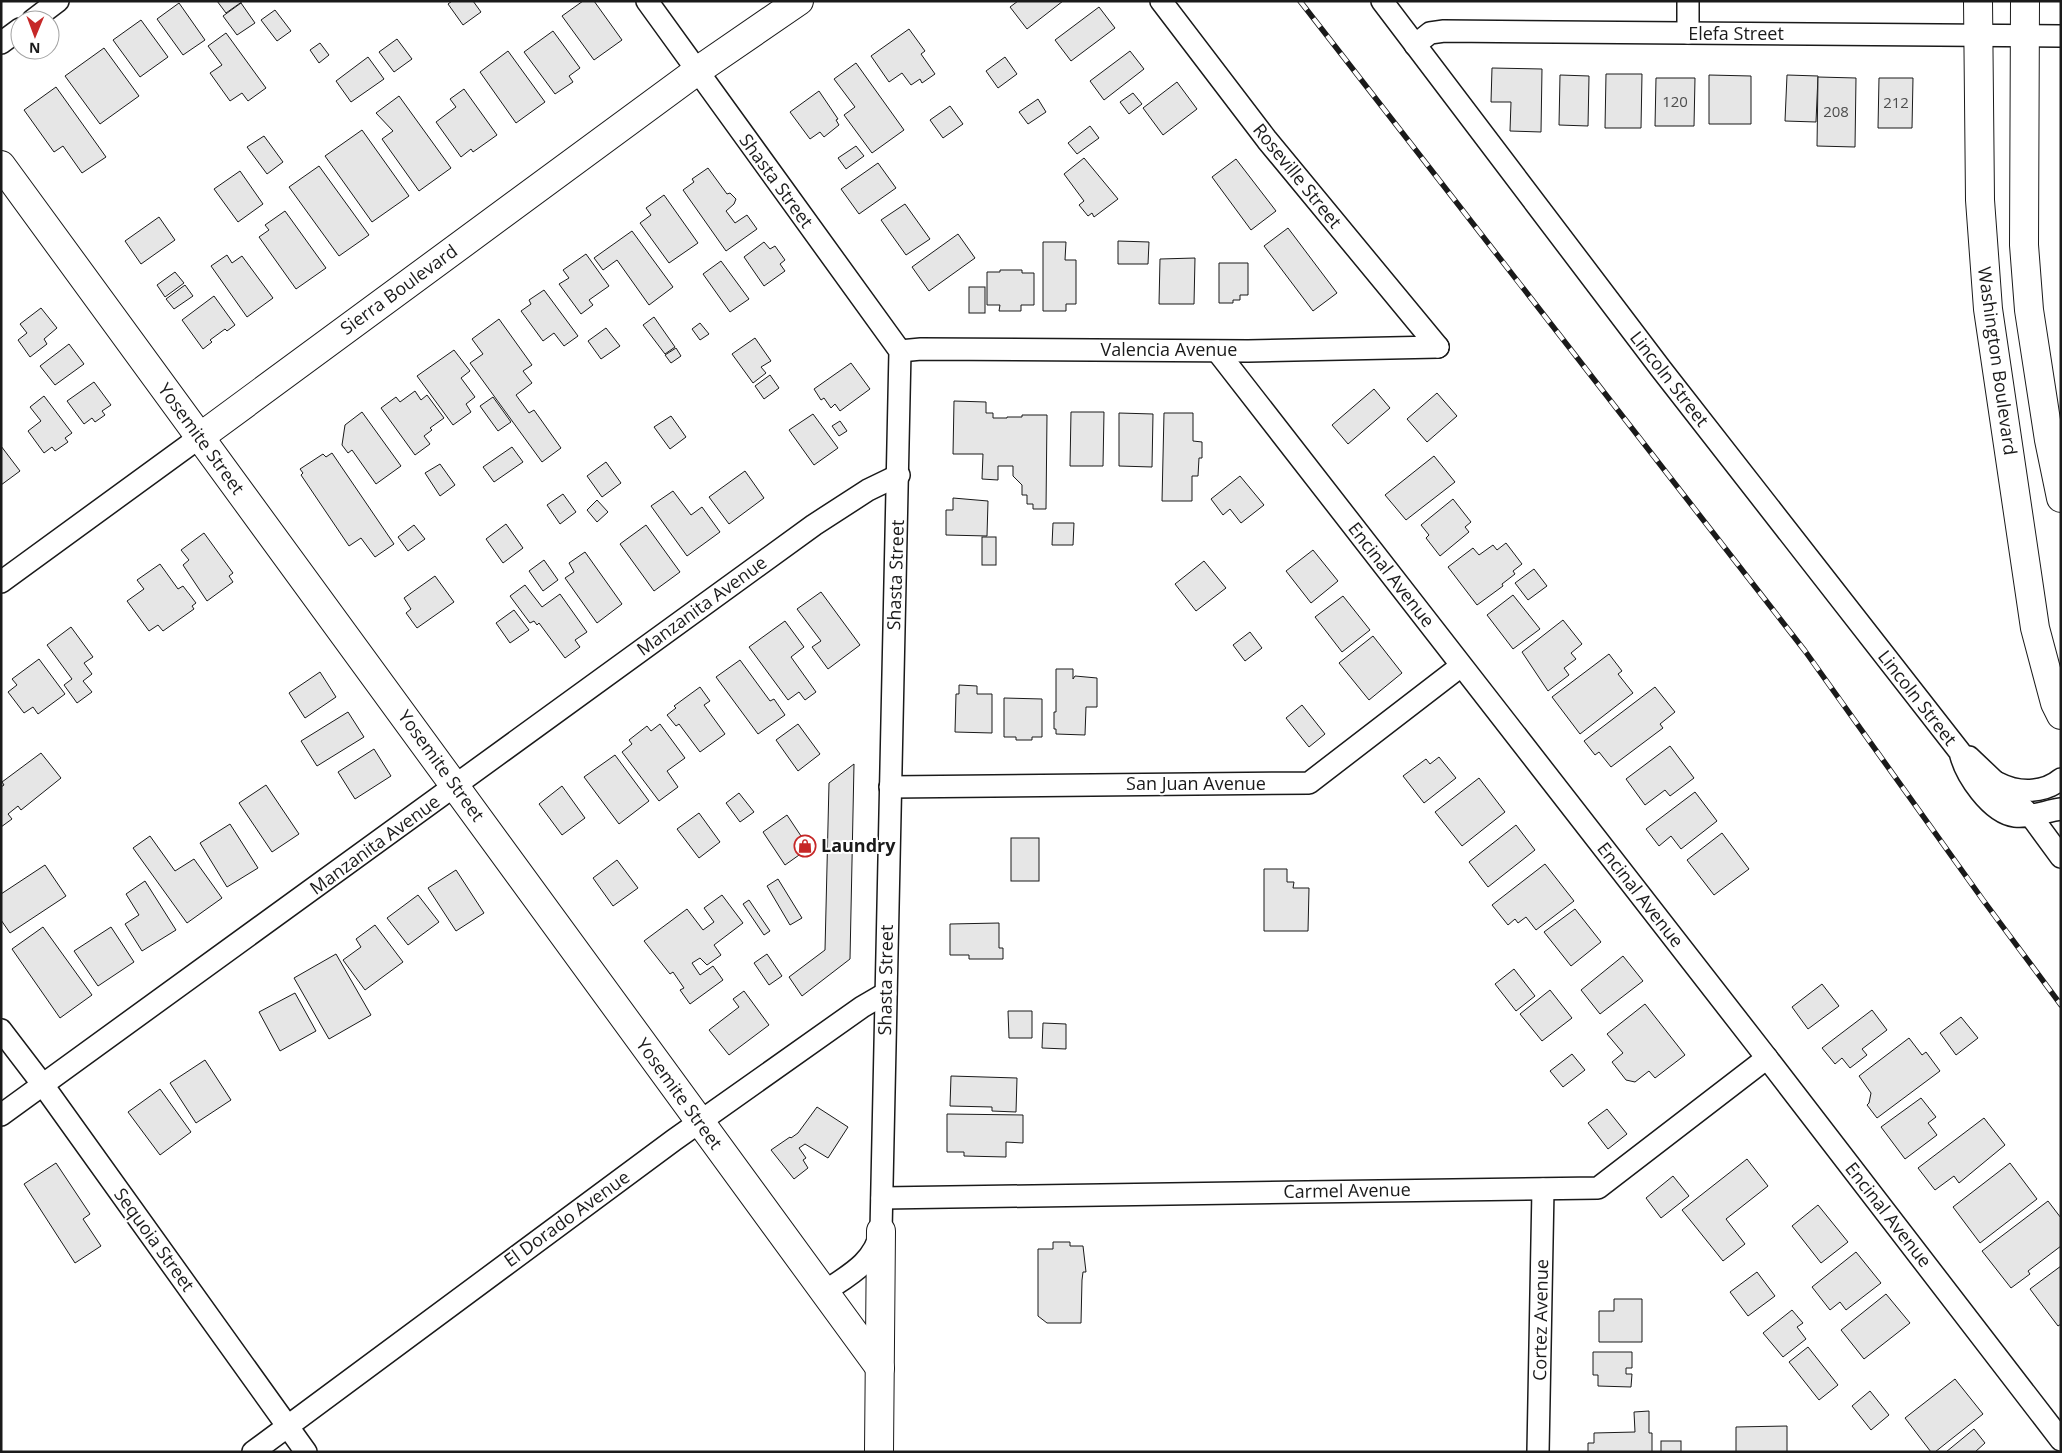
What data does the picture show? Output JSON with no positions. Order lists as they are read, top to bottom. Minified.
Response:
{"streets":{"street":["Elefa Street","Roseville Street","Shasta Street","Sierra Boulevard","Valencia Avenue","Washington Boulevard","Lincoln Street","Yosemite Street","Encinal Avenue","Manzanita Avenue","San Juan Avenue","Carmel Avenue","El Dorado Avenue","Sequoia Street","Cortez Avenue"]},"crossings":[["Elefa Street","Washington Boulevard"],["Elefa Street","Lincoln Street"],["Roseville Street","Valencia Avenue"],["Shasta Street","Sierra Boulevard"],["Shasta Street","Valencia Avenue"],["Shasta Street","Yosemite Street"],["Shasta Street","Manzanita Avenue"],["Shasta Street","San Juan Avenue"],["Shasta Street","Carmel Avenue"],["Shasta Street","El Dorado Avenue"],["Sierra Boulevard","Yosemite Street"],["Valencia Avenue","Encinal Avenue"],["Yosemite Street","Manzanita Avenue"],["Yosemite Street","El Dorado Avenue"],["Encinal Avenue","San Juan Avenue"],["Encinal Avenue","Carmel Avenue"],["Manzanita Avenue","Sequoia Street"],["Carmel Avenue","Cortez Avenue"],["El Dorado Avenue","Sequoia Street"]],"places":{"shop":["Laundry"]},"house_numbers":["120","212","208"],"north":"bottom"}
